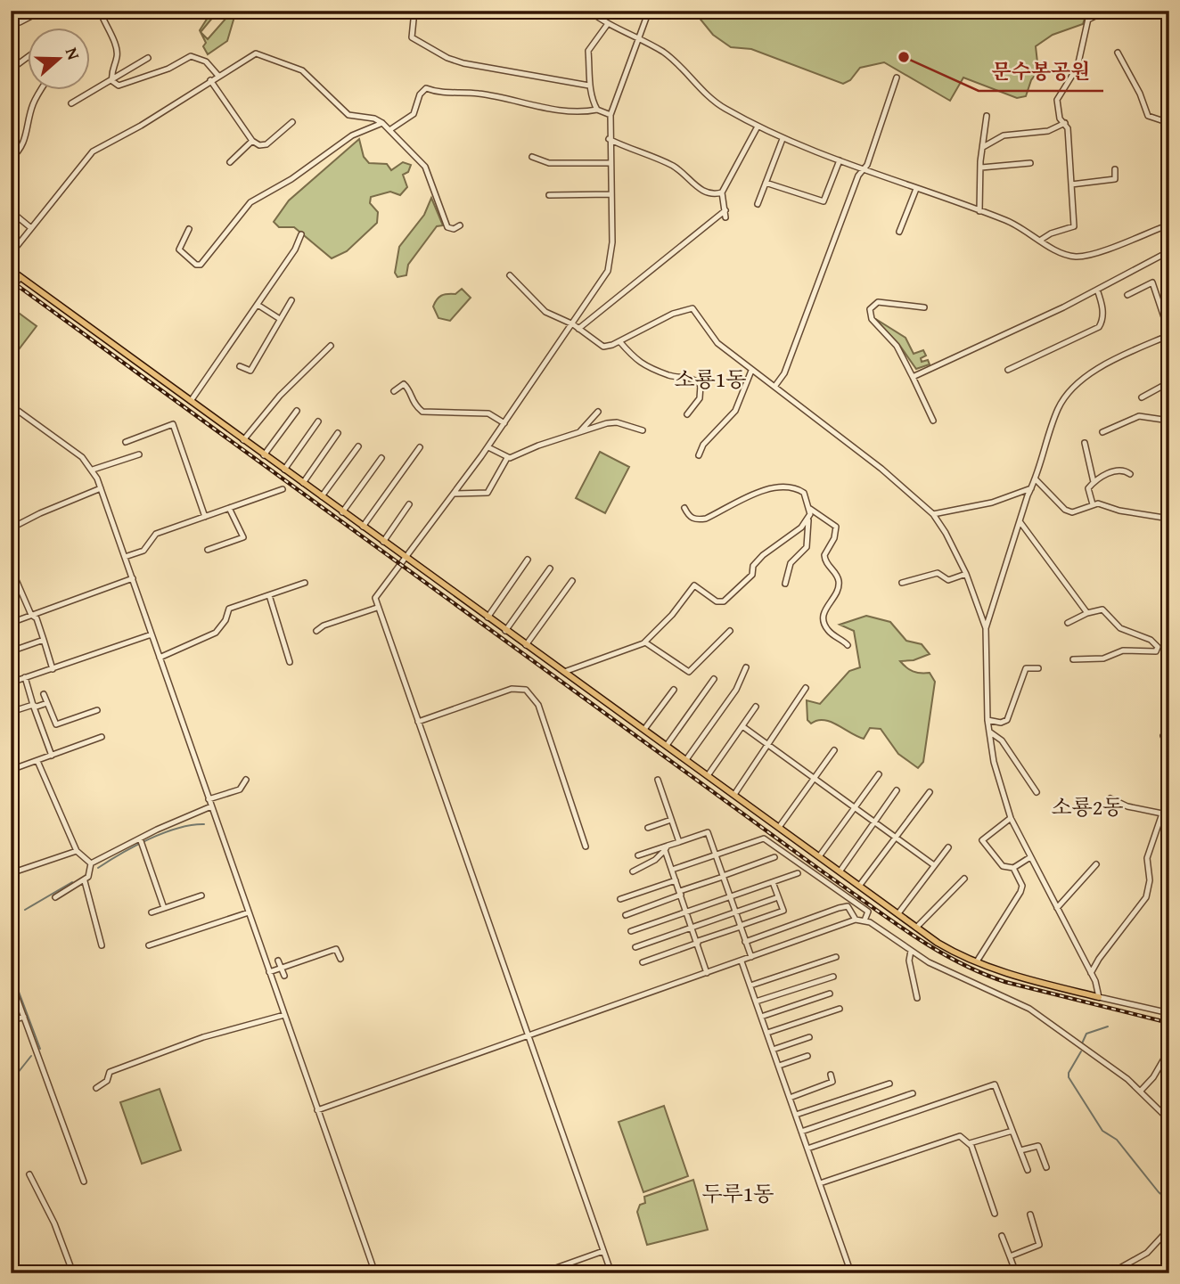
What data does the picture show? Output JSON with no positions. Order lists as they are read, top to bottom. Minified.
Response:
{"districts":["소룡1동","소룡2동","두루1동"],"places":["문수봉공원"],"north":"right"}
